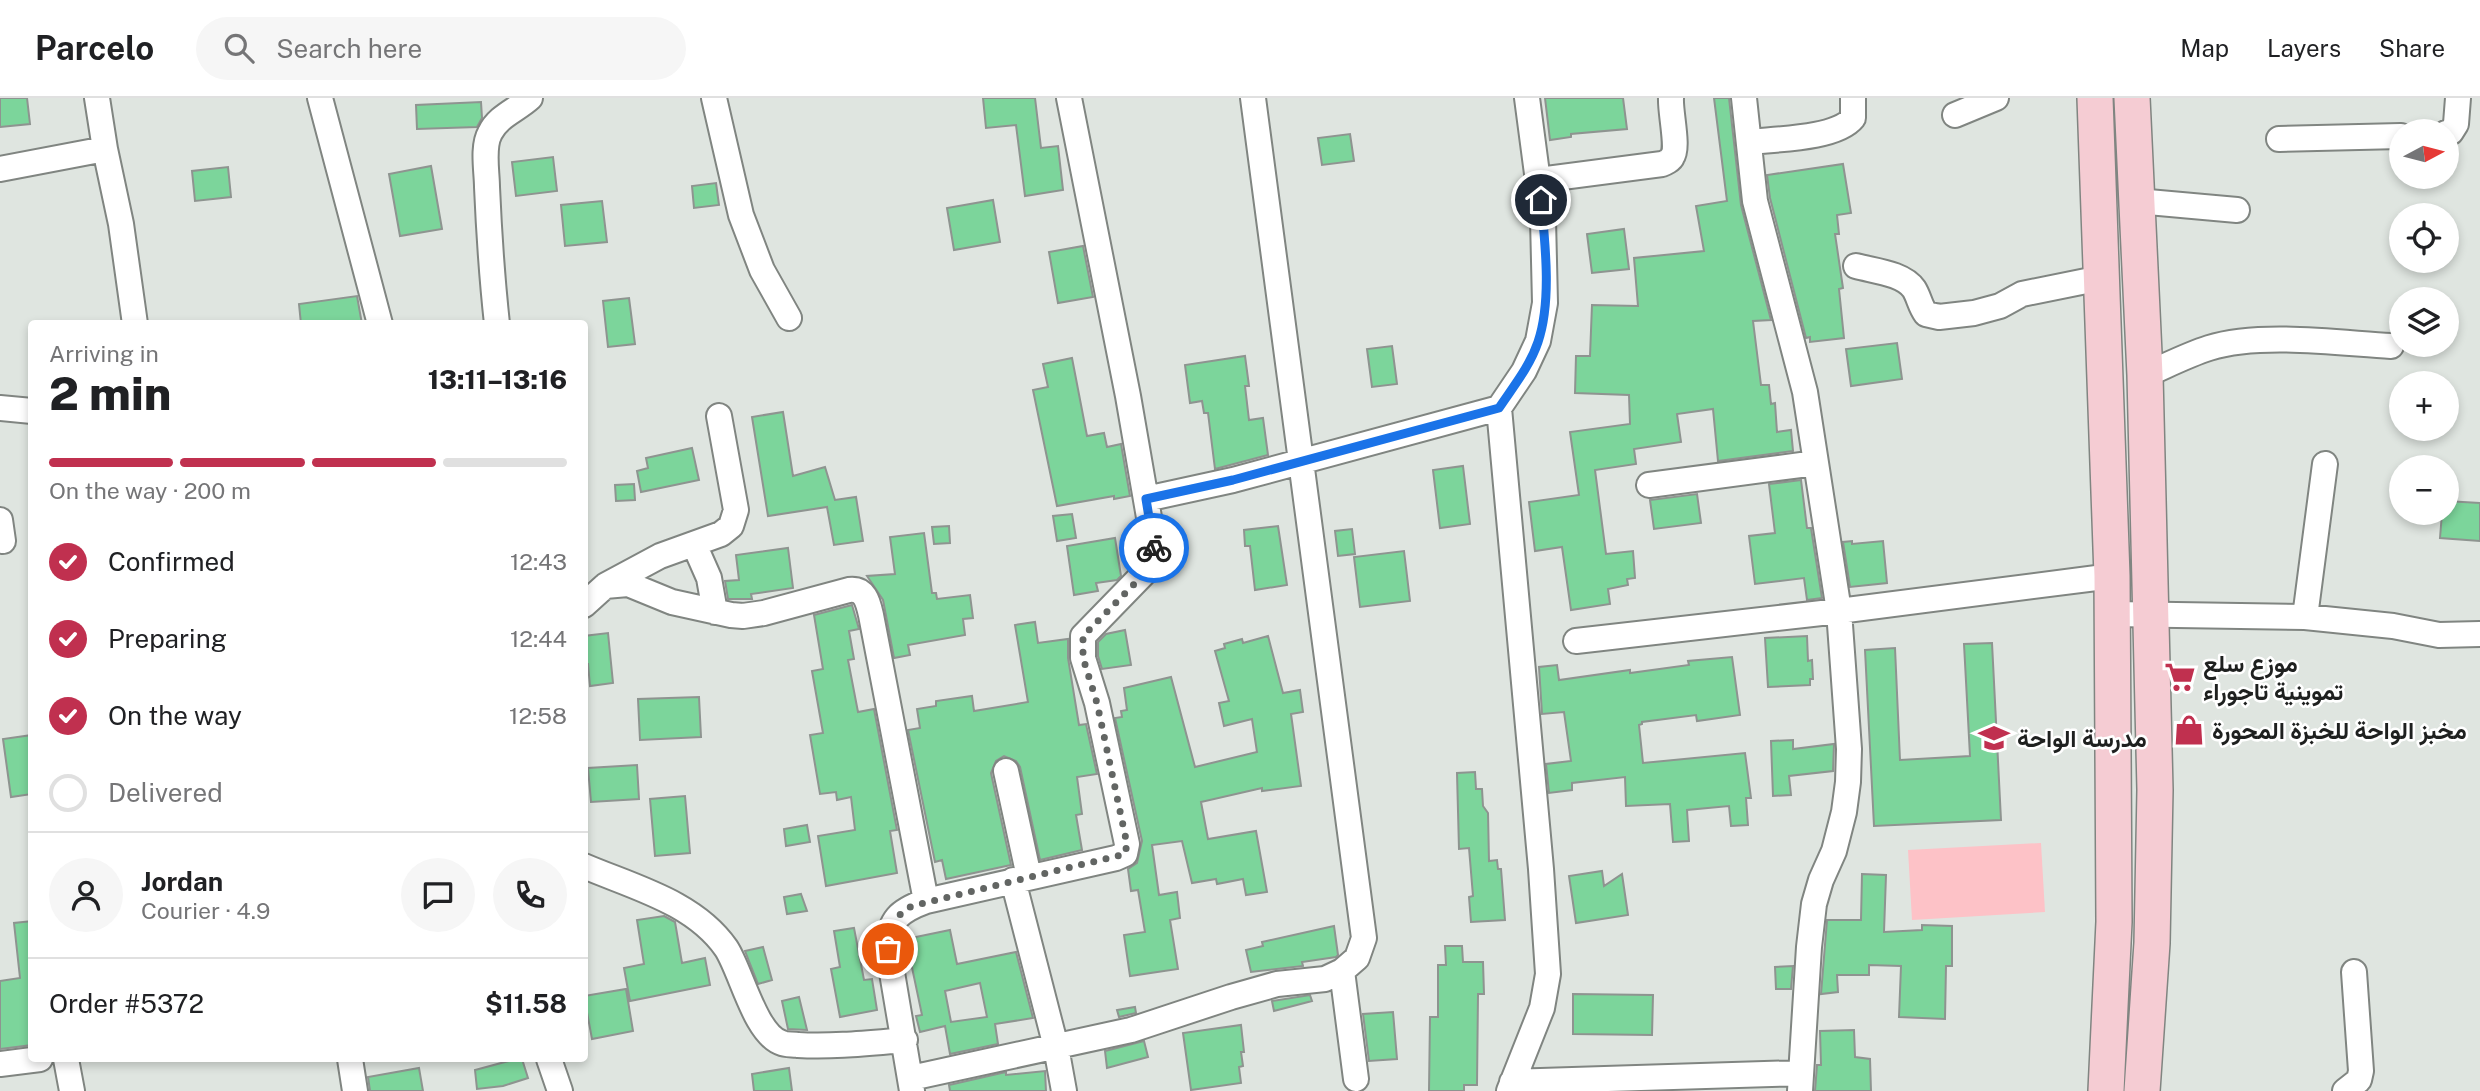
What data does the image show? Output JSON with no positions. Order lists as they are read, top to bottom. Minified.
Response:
{"places":{"supermarket":["موزع سلع تموينية تاجوراء"],"shop":["مخبز الواحة للخبزة المحورة"],"school or university":["مدرسة الواحة"]},"north":"right","page":{"header":"Parcelo","search":"Search here","nav":["Map","Layers","Share"],"map_buttons":["+","−"],"heading":["2 min","Arriving in","13:11–13:16"],"panel":["Jordan","Courier · 4.9","Order #5372","$11.58"],"bar":"On the way · 200 m","list":[["Confirmed","12:43"],["Preparing","12:44"],["On the way","12:58"],"Delivered"]}}
